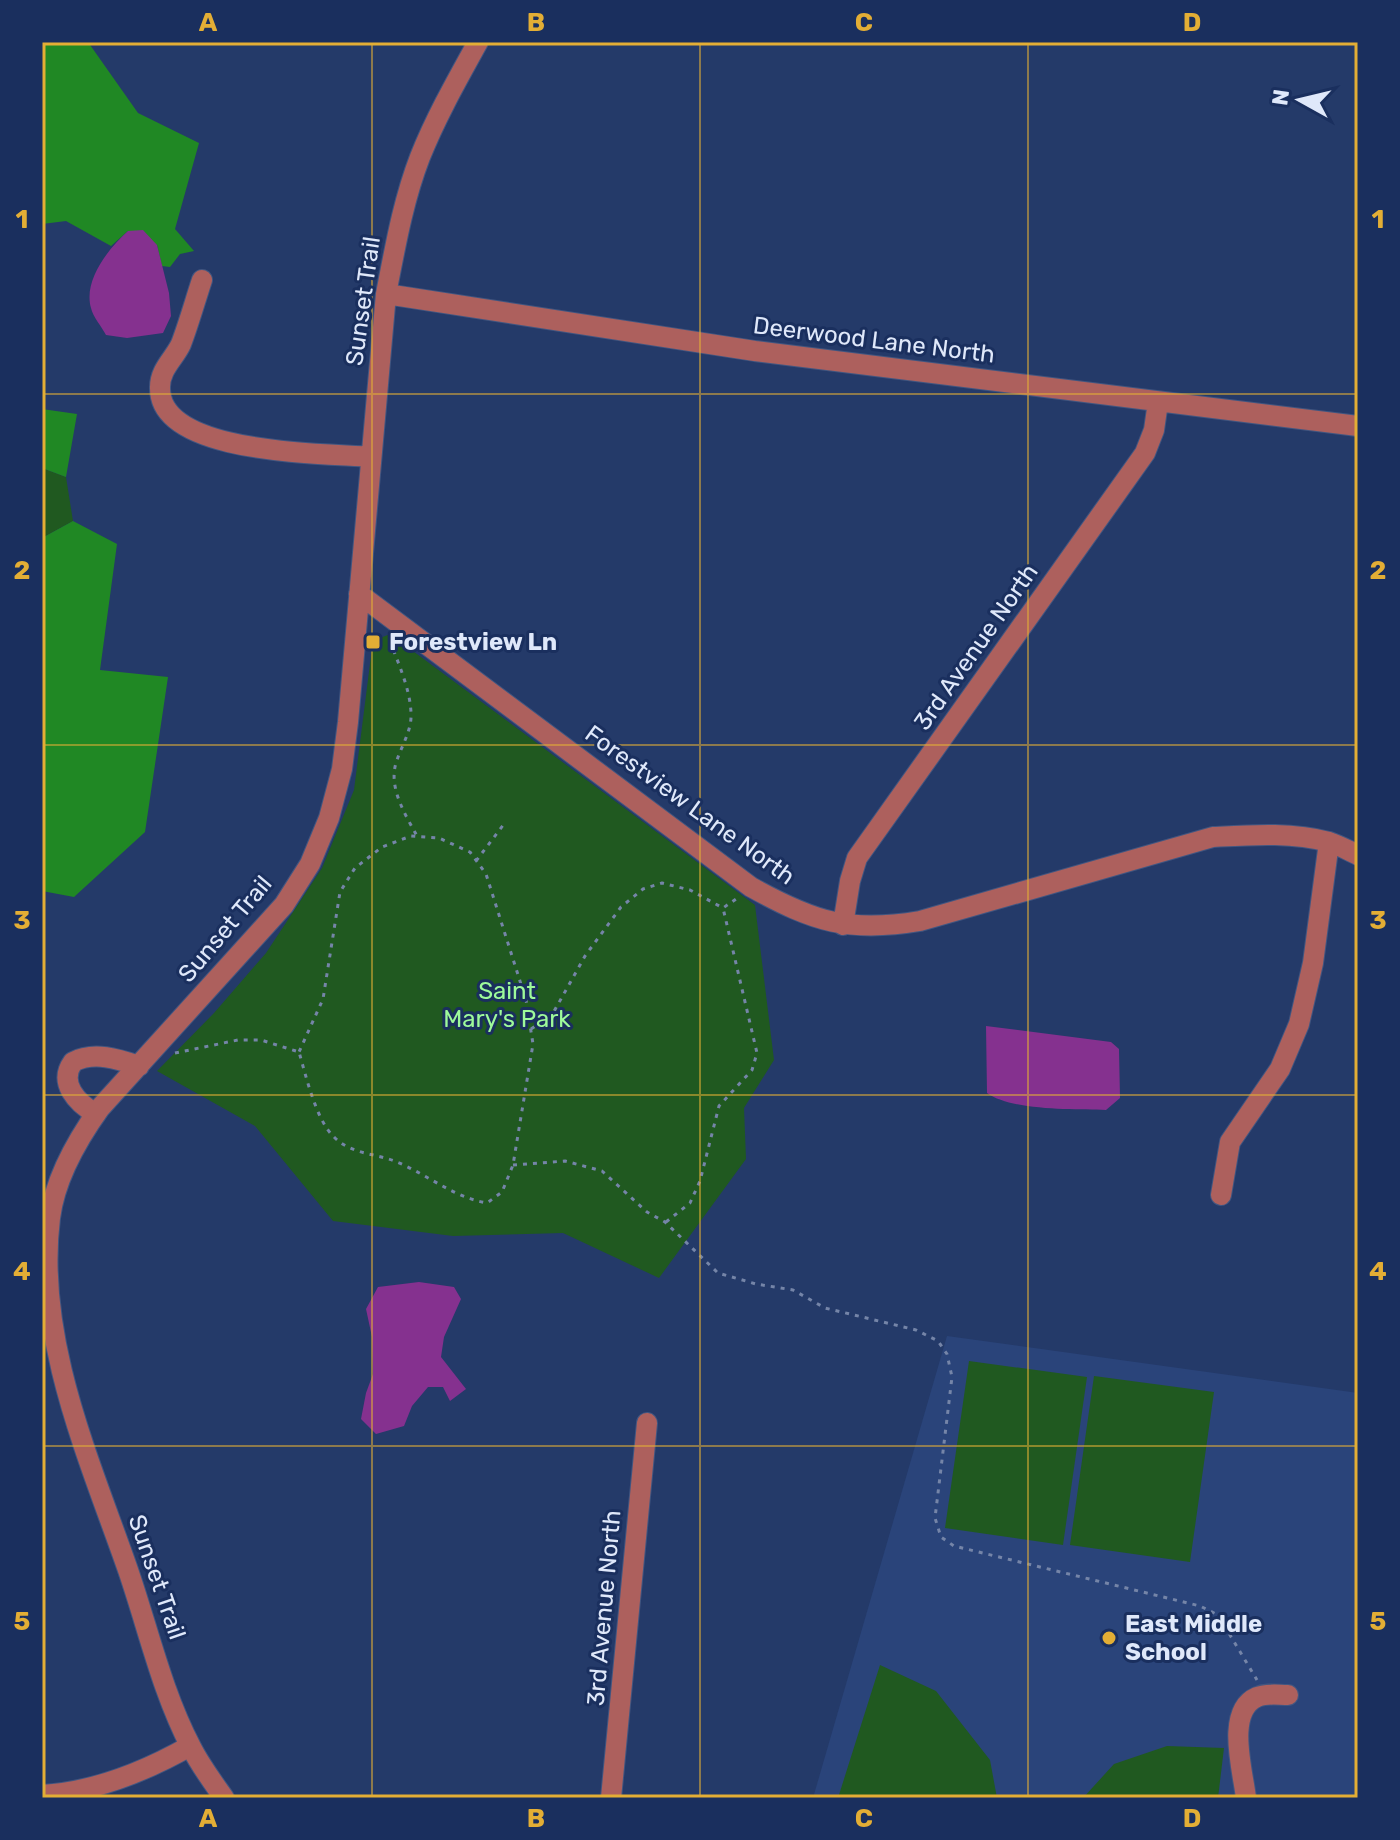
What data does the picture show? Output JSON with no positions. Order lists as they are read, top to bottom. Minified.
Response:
{"streets":{"street":["Sunset Trail","Deerwood Lane North","3rd Avenue North","Forestview Lane North"]},"crossings":[["Sunset Trail","Deerwood Lane North"],["Sunset Trail","Forestview Lane North"],["Deerwood Lane North","3rd Avenue North"],["3rd Avenue North","Forestview Lane North"]],"parks":["Saint Mary's Park"],"places":{"transit":["Forestview Ln"],"other":["East Middle School"]},"north":"left","grid":{"columns":["A","B","C","D"],"rows":["1","2","3","4","5"]}}
